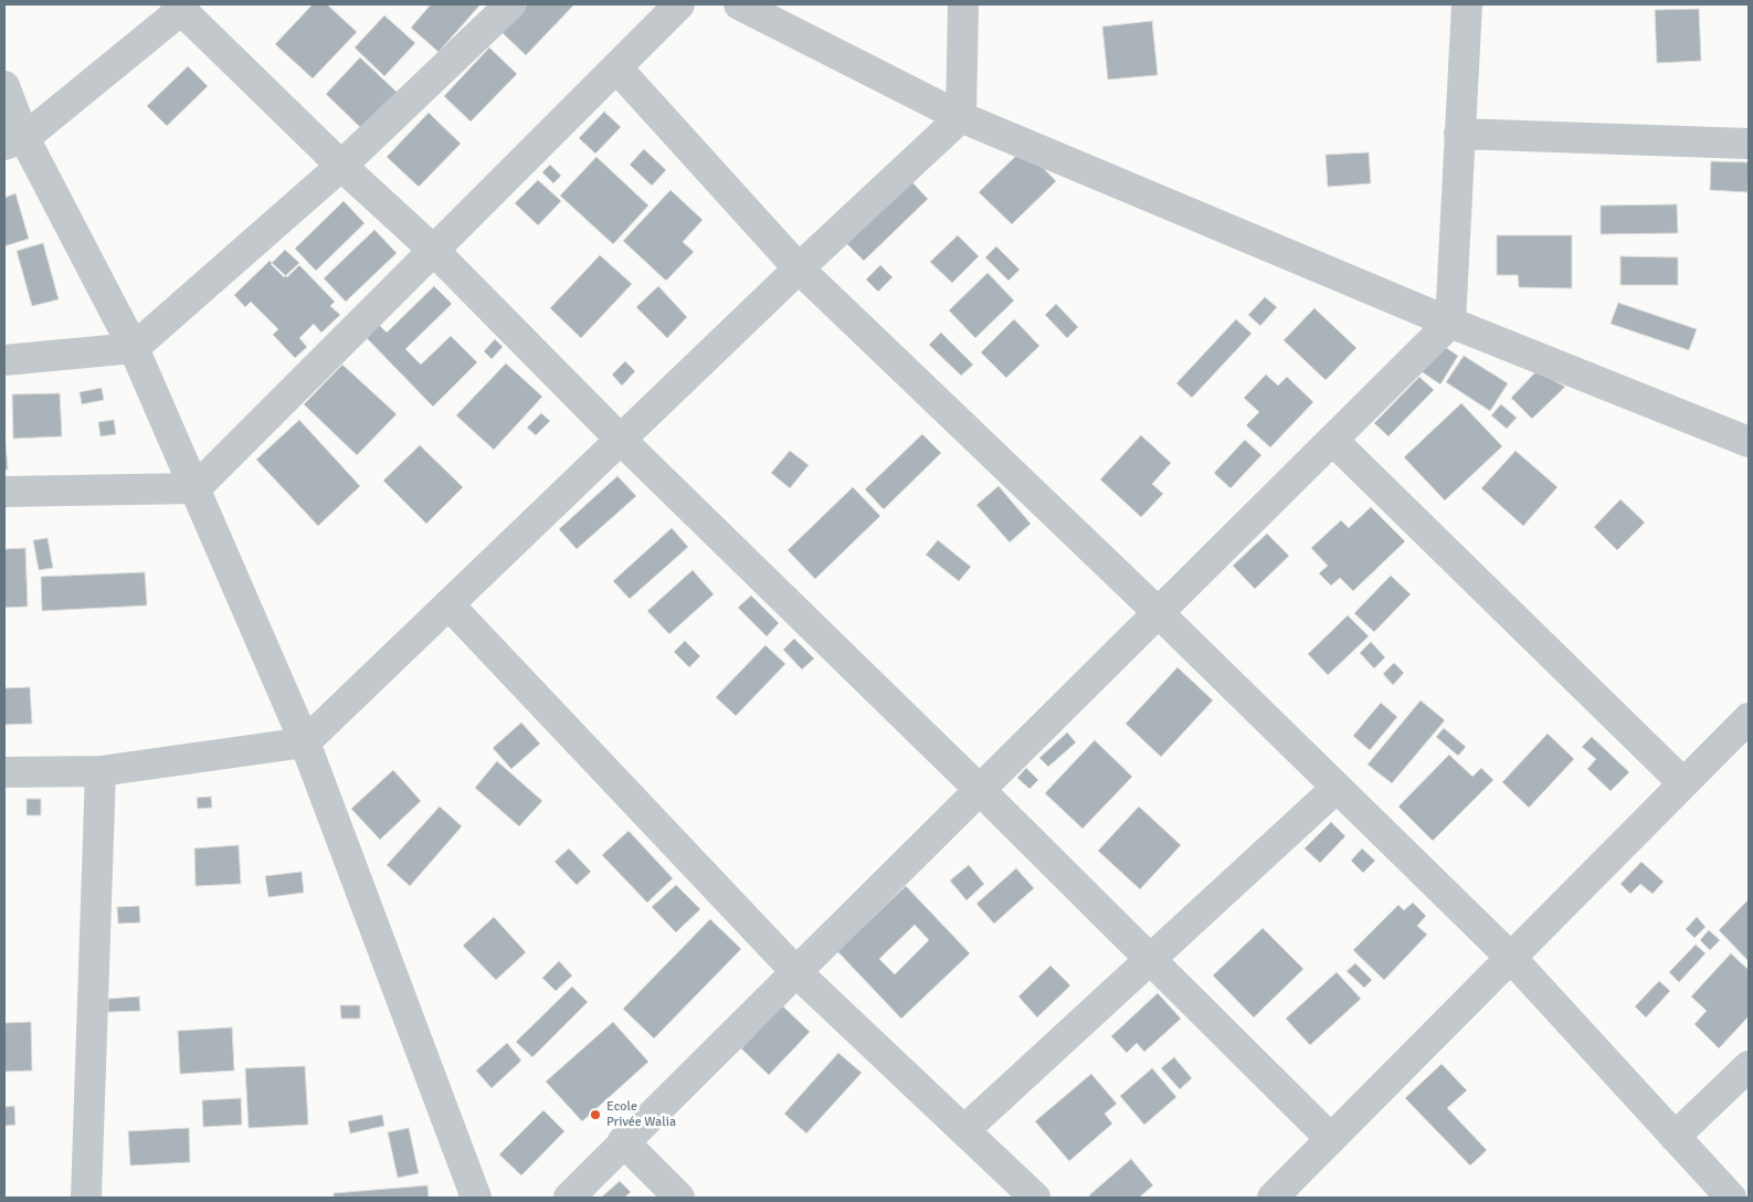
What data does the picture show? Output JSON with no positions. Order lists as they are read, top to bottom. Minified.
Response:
{"places":["Ecole Privée Walia"]}
